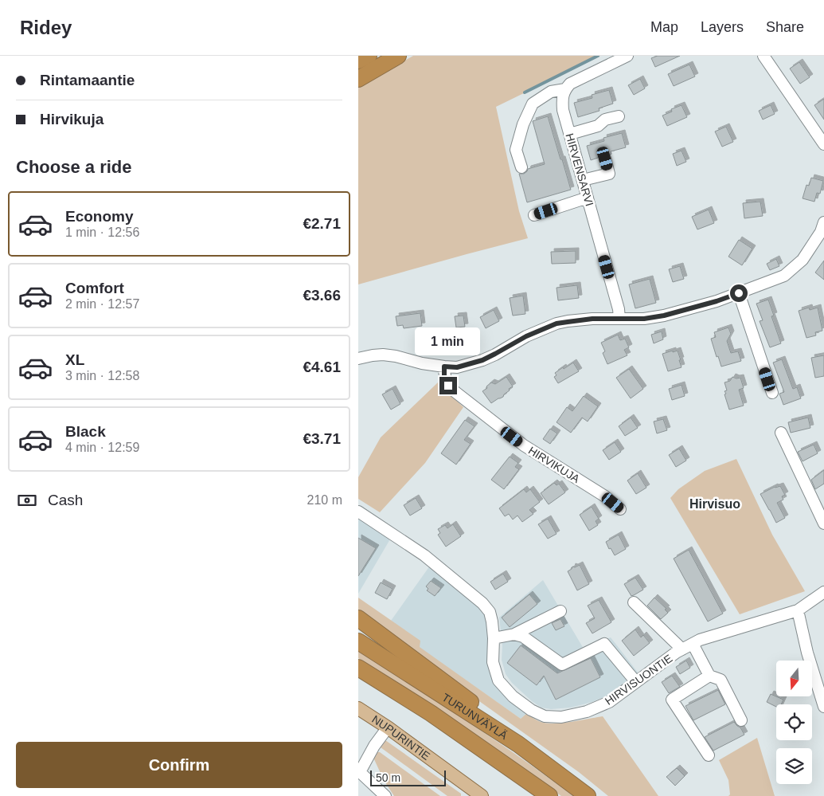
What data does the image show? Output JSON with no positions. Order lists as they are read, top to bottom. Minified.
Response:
{"streets":{"highway":["TURUNVÄYLÄ"],"main road":["NUPURINTIE"],"street":["HIRVENSARVI","HIRVIKUJA","HIRVISUONTIE"]},"districts":["Hirvisuo"],"scale_bar":"50 m","north":"bottom","page":{"header":"Ridey","nav":["Map","Layers","Share"],"banner":["Rintamaantie","Hirvikuja"],"heading":"Choose a ride","list":[{"name":"Economy","note":"1 min · 12:56","value":"€2.71"},{"name":"Comfort","note":"2 min · 12:57","value":"€3.66"},{"name":"XL","note":"3 min · 12:58","value":"€4.61"},{"name":"Black","note":"4 min · 12:59","value":"€3.71"}],"bubble":"1 min","pay":["Cash","210 m"],"buttons":"Confirm","scale":"50 m"}}
